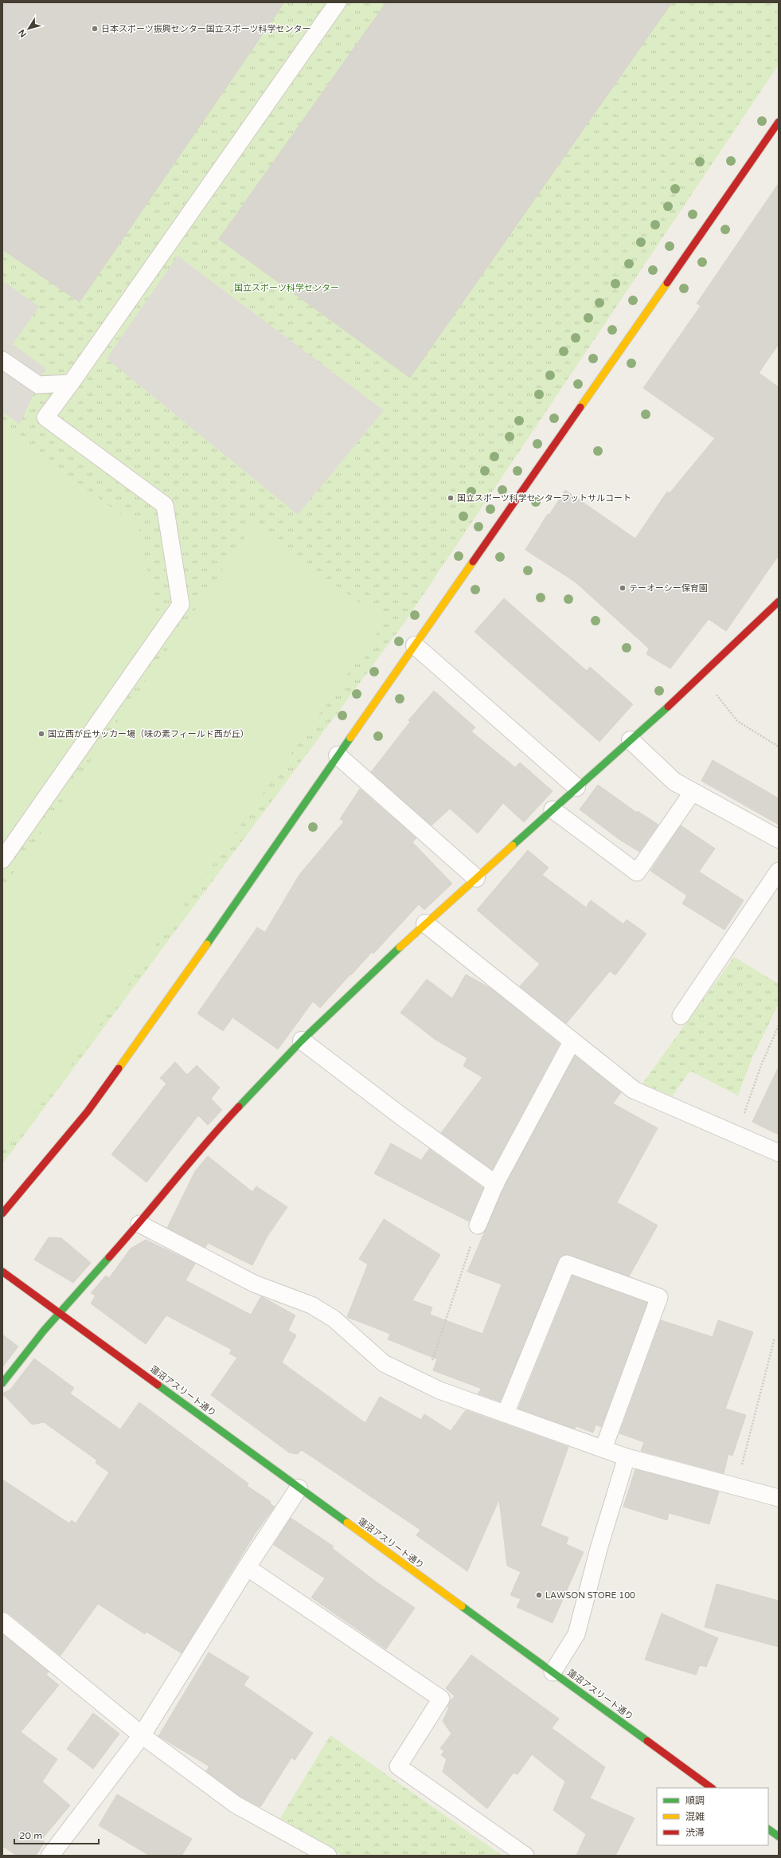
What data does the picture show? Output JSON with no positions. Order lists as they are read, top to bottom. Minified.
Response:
{"streets":{"street":["蓮沼アスリート通り"]},"parks":["国立スポーツ科学センター"],"places":["日本スポーツ振興センター国立スポーツ科学センター","国立スポーツ科学センターフットサルコート","テーオーシー保育園","国立西が丘サッカー場（味の素フィールド西が丘）","LAWSON STORE 100"],"legend":["順調","混雑","渋滞"],"scale_bar":"20 m","north":"bottom left"}
